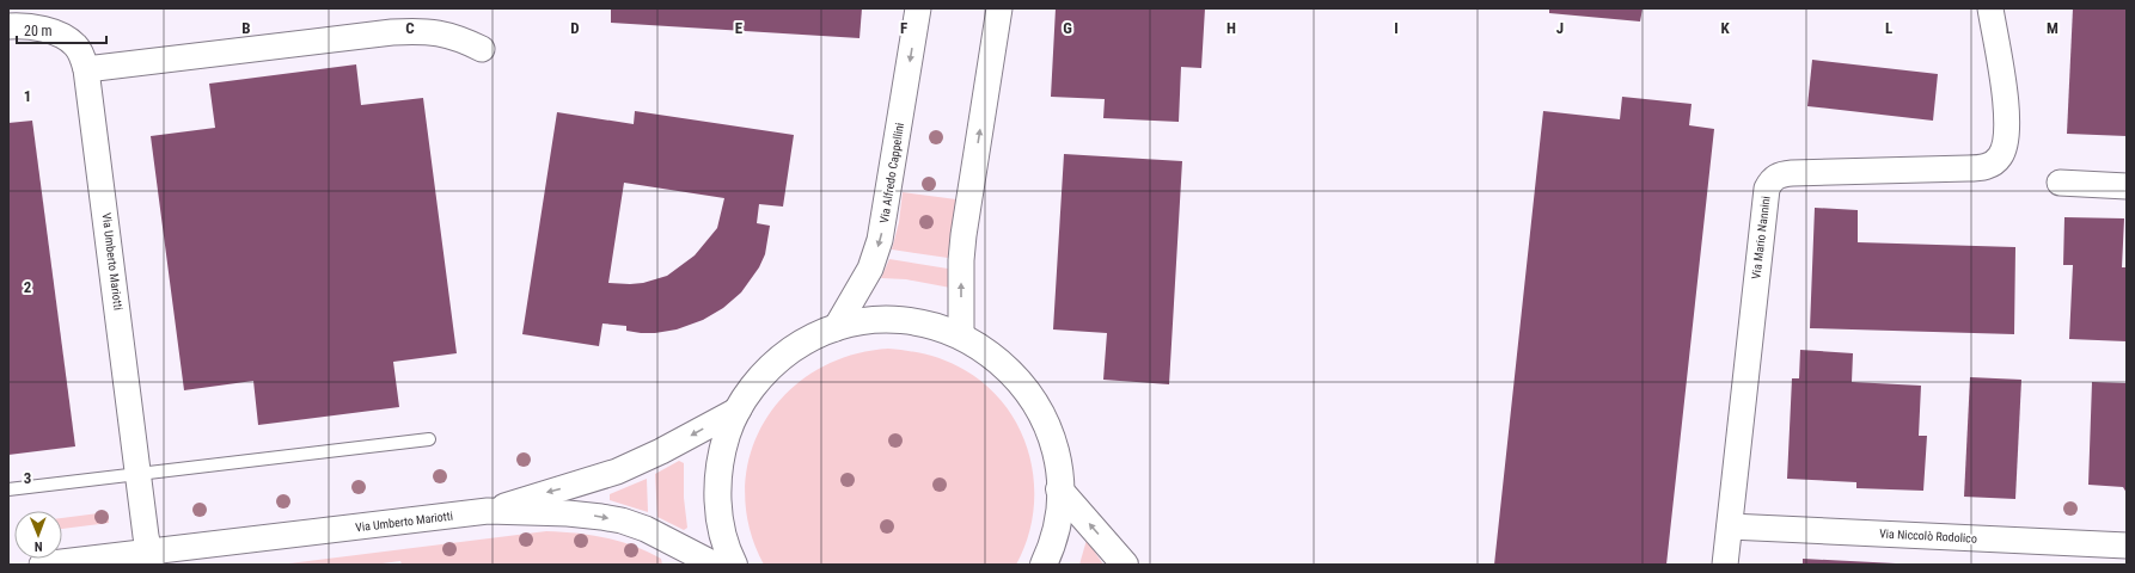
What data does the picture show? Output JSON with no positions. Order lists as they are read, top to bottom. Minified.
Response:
{"streets":{"street":["Via Alfredo Cappellini","Via Mario Nannini","Via Umberto Mariotti","Via Niccolò Rodolico"]},"crossings":[["Via Mario Nannini","Via Niccolò Rodolico"]],"scale_bar":"20 m","north":"bottom","grid":{"columns":["B","C","D","E","F","G","H","I","J","K","L","M"],"rows":["1","2","3"]}}
